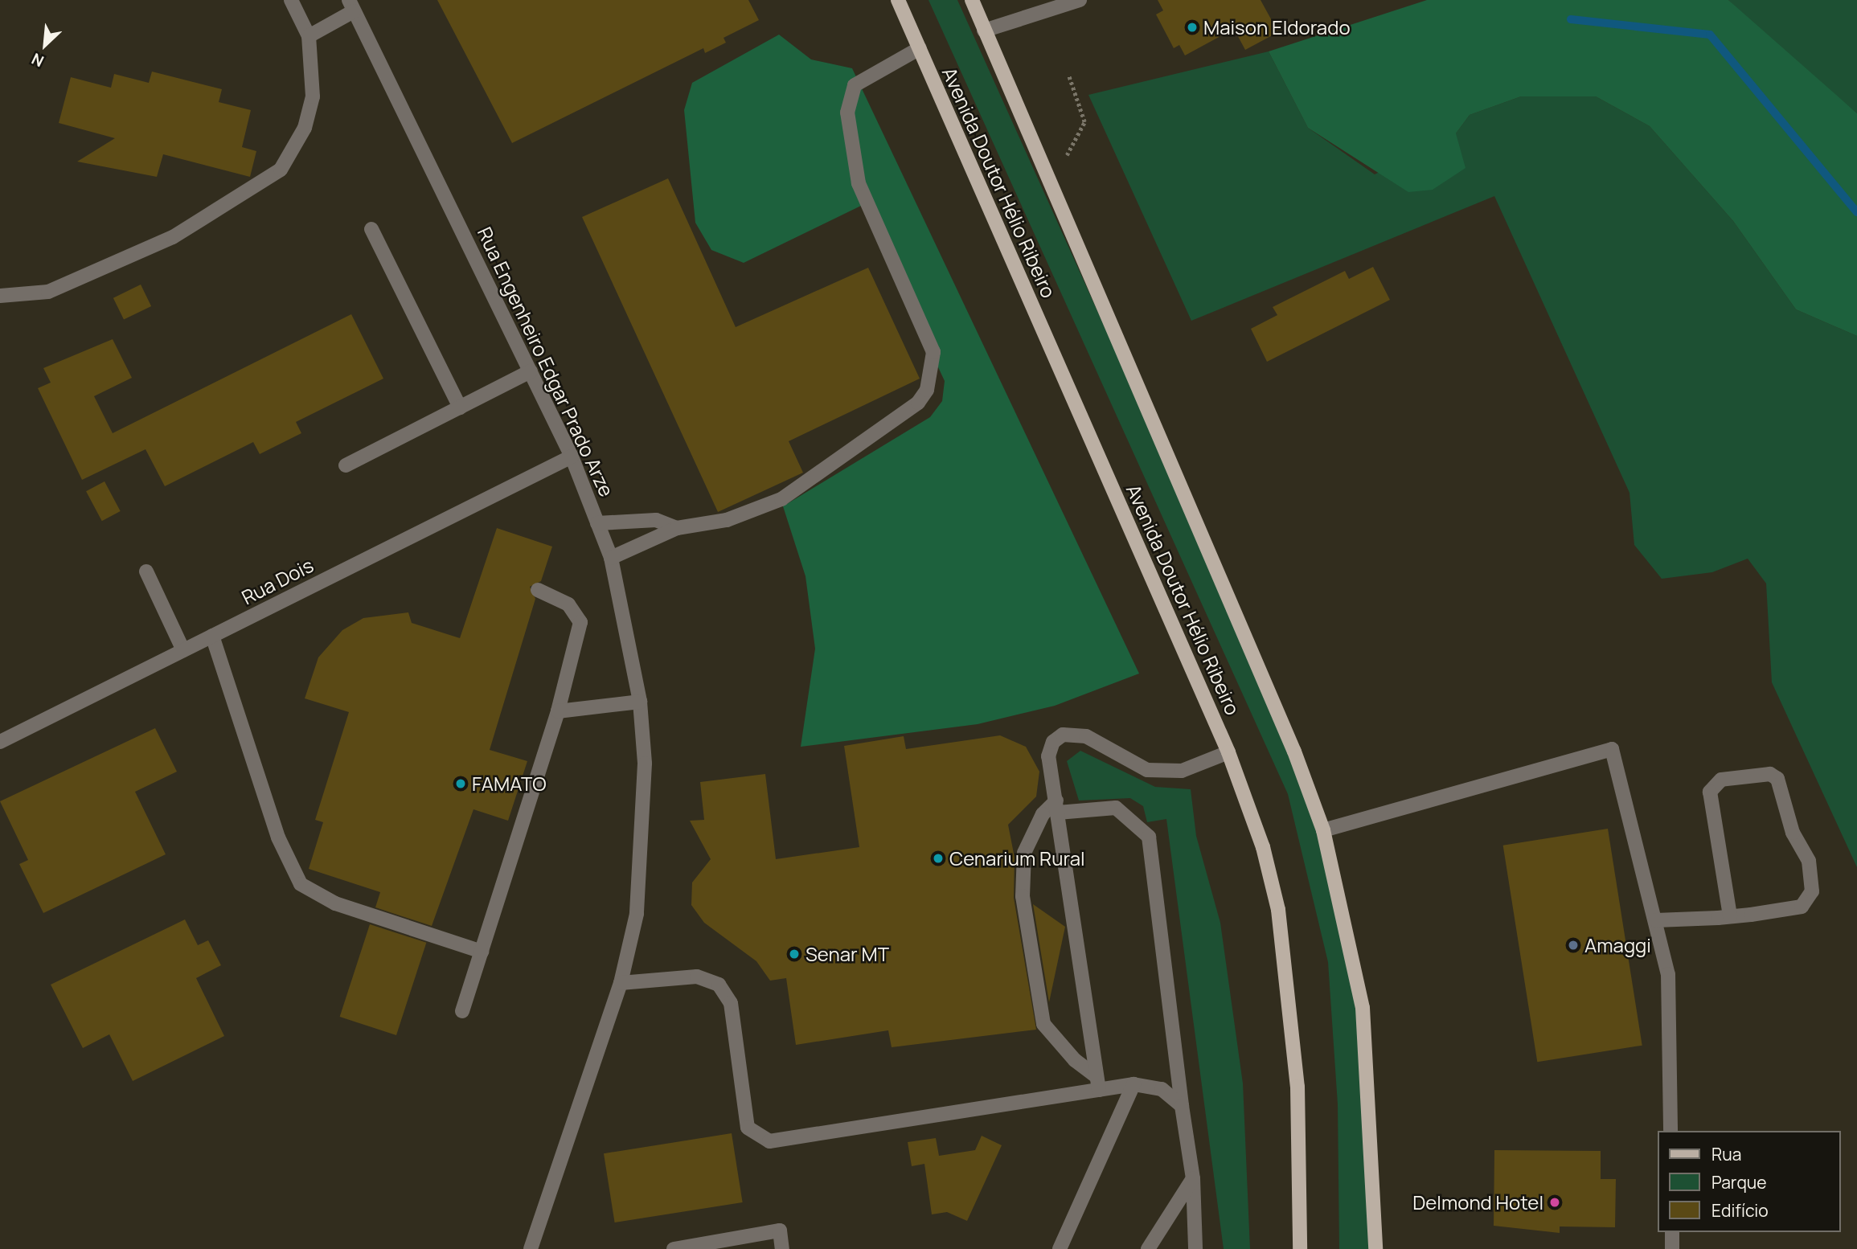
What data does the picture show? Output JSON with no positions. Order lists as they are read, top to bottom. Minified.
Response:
{"streets":{"main road":["Avenida Doutor Hélio Ribeiro"],"street":["Rua Engenheiro Edgar Prado Arze","Rua Dois"]},"crossings":[["Rua Engenheiro Edgar Prado Arze","Rua Dois"]],"places":["Maison Eldorado","FAMATO","Cenarium Rural","Amaggi","Senar MT","Delmond Hotel"],"legend":["Rua","Parque","Edifício"],"north":"bottom left"}
